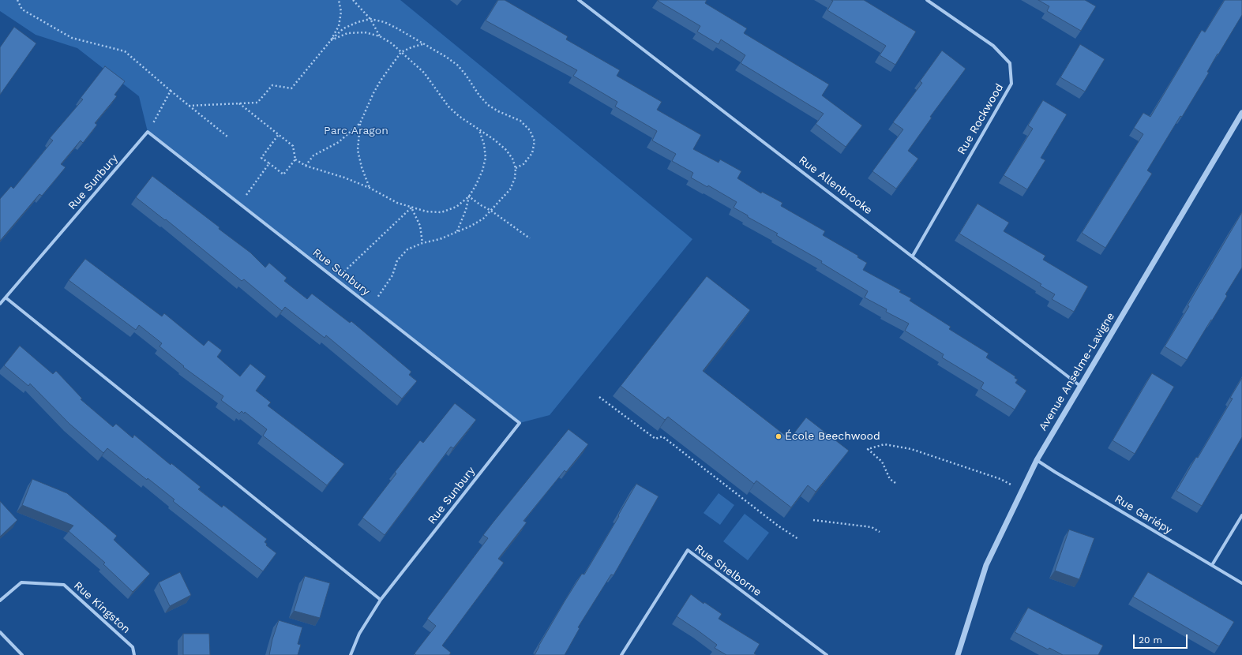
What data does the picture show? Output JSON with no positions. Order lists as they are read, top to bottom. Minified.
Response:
{"streets":{"street":["Rue Rockwood","Rue Sunbury","Rue Allenbrooke","Avenue Anselme-Lavigne","Rue Gariépy","Rue Shelborne","Rue Kingston"]},"crossings":[["Rue Rockwood","Rue Allenbrooke"],["Rue Allenbrooke","Avenue Anselme-Lavigne"],["Avenue Anselme-Lavigne","Rue Gariépy"]],"parks":["Parc Aragon"],"places":["École Beechwood"],"scale_bar":"20 m"}
